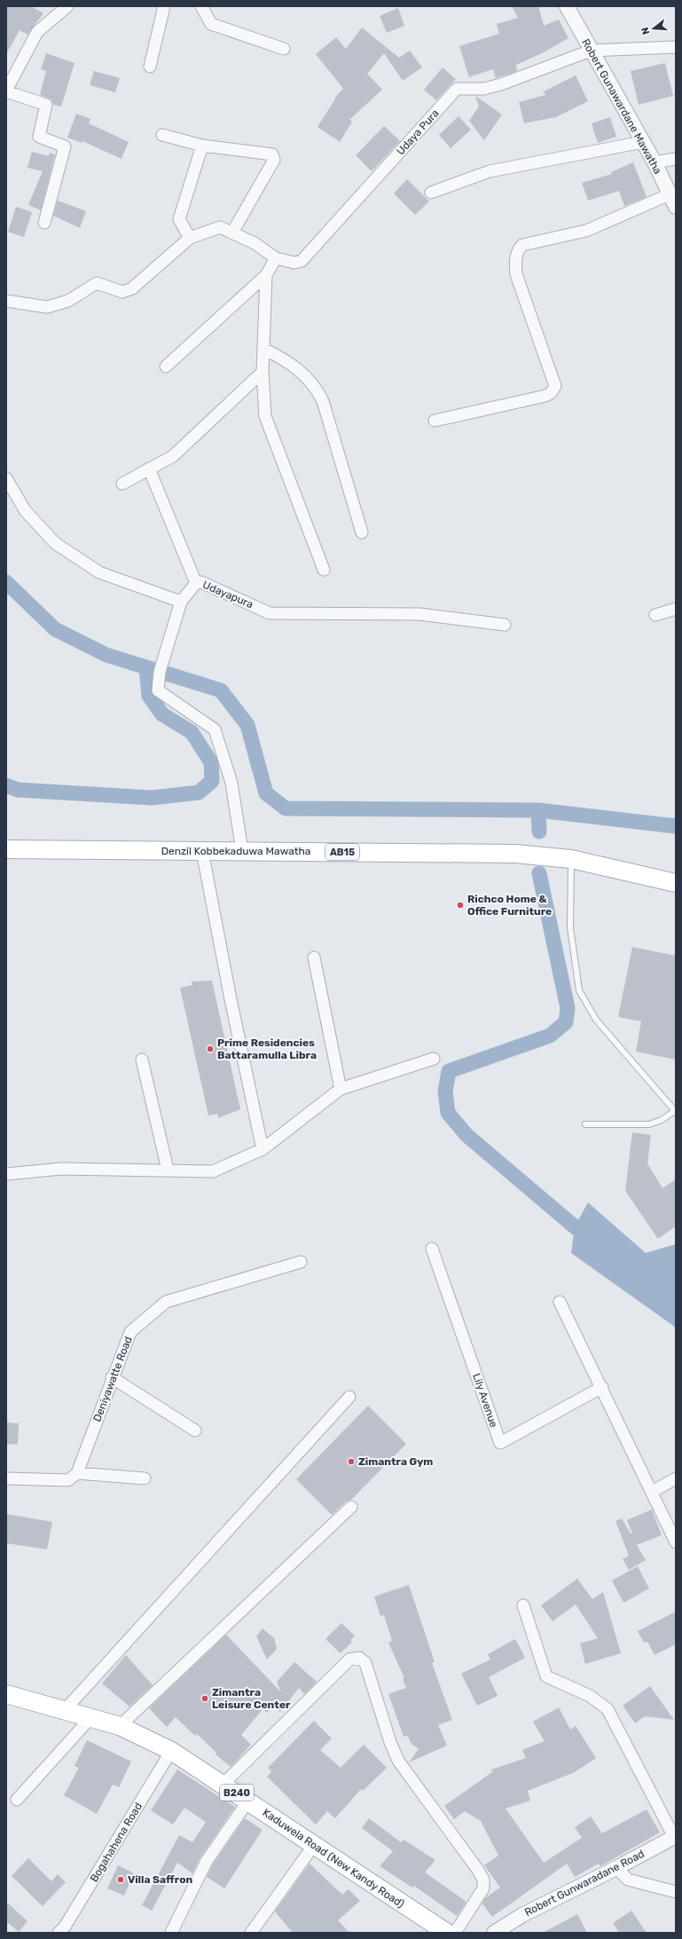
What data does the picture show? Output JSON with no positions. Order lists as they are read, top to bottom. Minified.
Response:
{"streets":{"main road":["Denzil Kobbekaduwa Mawatha","AB15","B240","Kaduwela Road (New Kandy Road)"],"street":["Robert Gunawardane Mawatha","Udaya Pura","Udayapura","Deniyawatte Road","Lily Avenue","Bogahahena Road","Robert Gunwaradane Road"]},"crossings":[["Robert Gunawardane Mawatha","Udaya Pura"],["Udayapura","Denzil Kobbekaduwa Mawatha"],["Bogahahena Road","Kaduwela Road (New Kandy Road)"]],"places":["Richco Home & Office Furniture","Prime Residencies Battaramulla Libra","Zimantra Gym","Zimantra Leisure Center","Villa Saffron"],"north":"left"}
